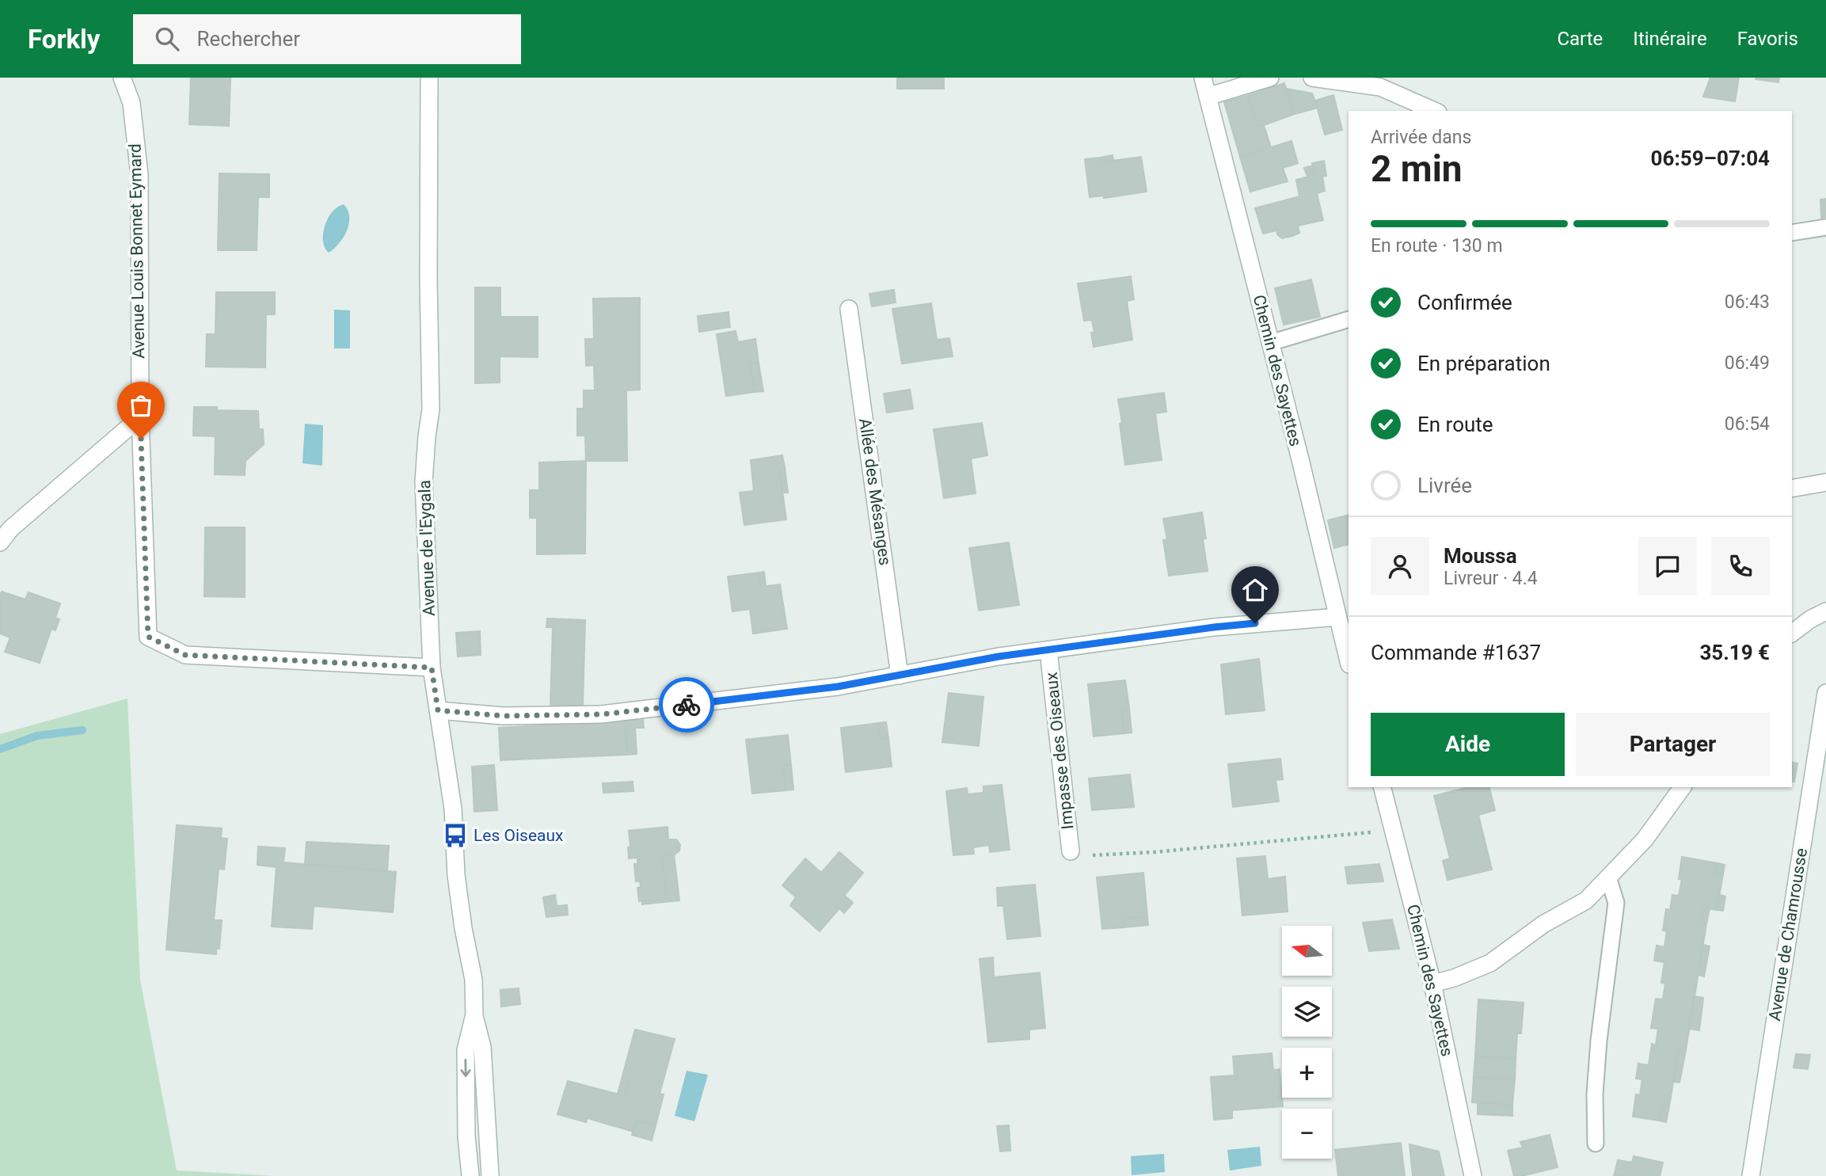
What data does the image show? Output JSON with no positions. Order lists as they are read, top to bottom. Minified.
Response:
{"streets":{"street":["Avenue Louis Bonnet Eymard","Chemin des Sayettes","Allée des Mésanges","Avenue de l'Eygala","Impasse des Oiseaux","Avenue de Chamrousse"]},"crossings":[["Avenue Louis Bonnet Eymard","Avenue de l'Eygala"]],"places":{"bus stop":["Les Oiseaux"]},"north":"left","page":{"header":"Forkly","search":"Rechercher","nav":["Carte","Itinéraire","Favoris"],"heading":["2 min","Arrivée dans","06:59–07:04"],"panel":["Moussa","Livreur · 4.4","Commande #1637","35.19 €"],"bar":"En route · 130 m","list":[["Confirmée","06:43"],["En préparation","06:49"],["En route","06:54"],"Livrée"],"buttons":["Aide","Partager"],"map_buttons":["+","−"]}}
